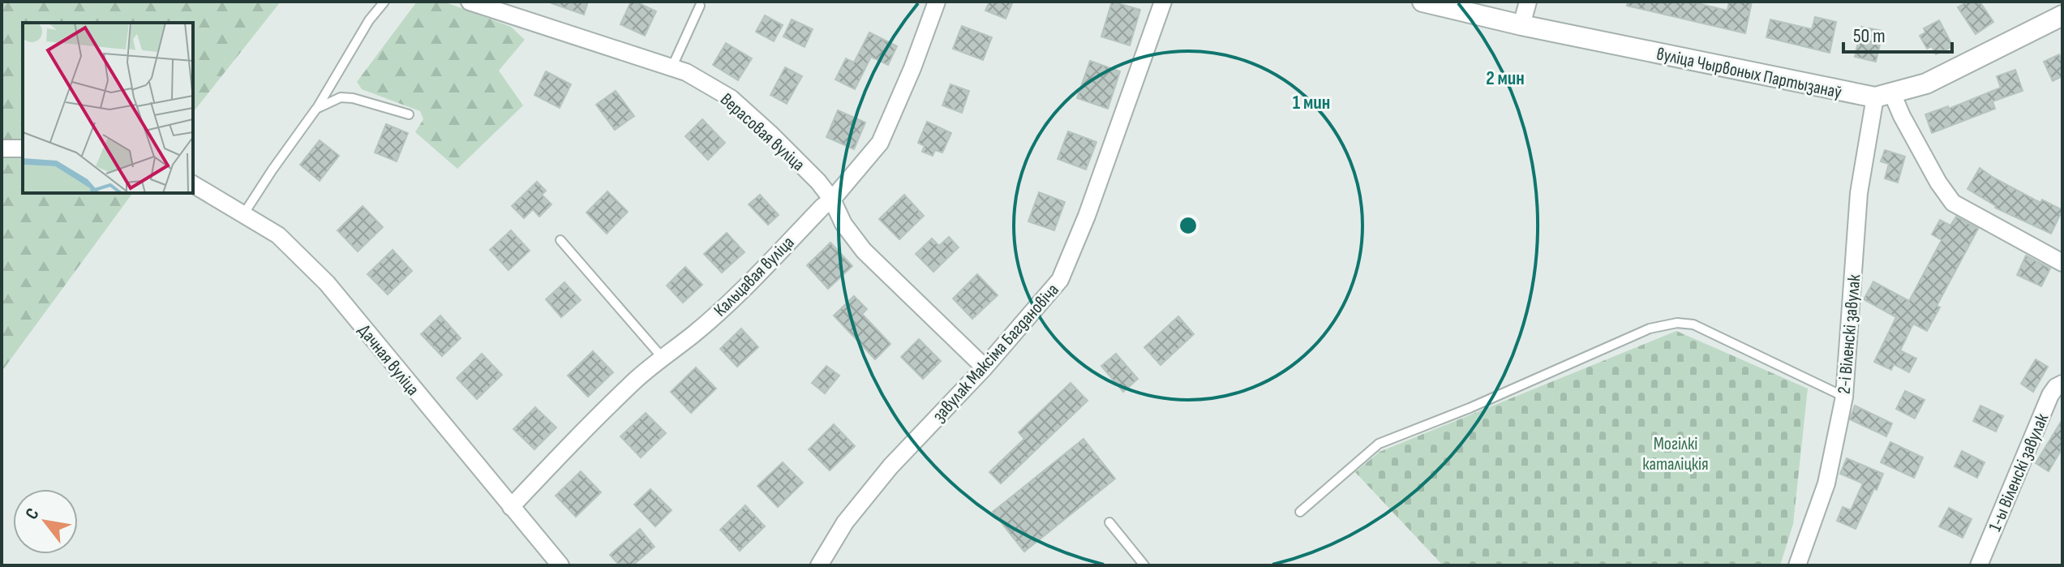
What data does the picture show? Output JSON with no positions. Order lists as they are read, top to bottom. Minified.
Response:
{"streets":{"street":["вуліца Чырвоных Партызанаў","Верасовая вуліца","Кальцавая вуліца","2-і Віленскі завулак","завулак Максіма Багдановіча","Дачная вуліца","1-ы Віленскі завулак"]},"crossings":[["вуліца Чырвоных Партызанаў","2-і Віленскі завулак"],["Верасовая вуліца","Кальцавая вуліца"],["Верасовая вуліца","завулак Максіма Багдановіча"],["Кальцавая вуліца","Дачная вуліца"]],"parks":["Могілкі каталіцкія"],"scale_bar":"50 m","north":"top left","rings":["2 мин","1 мин"]}
